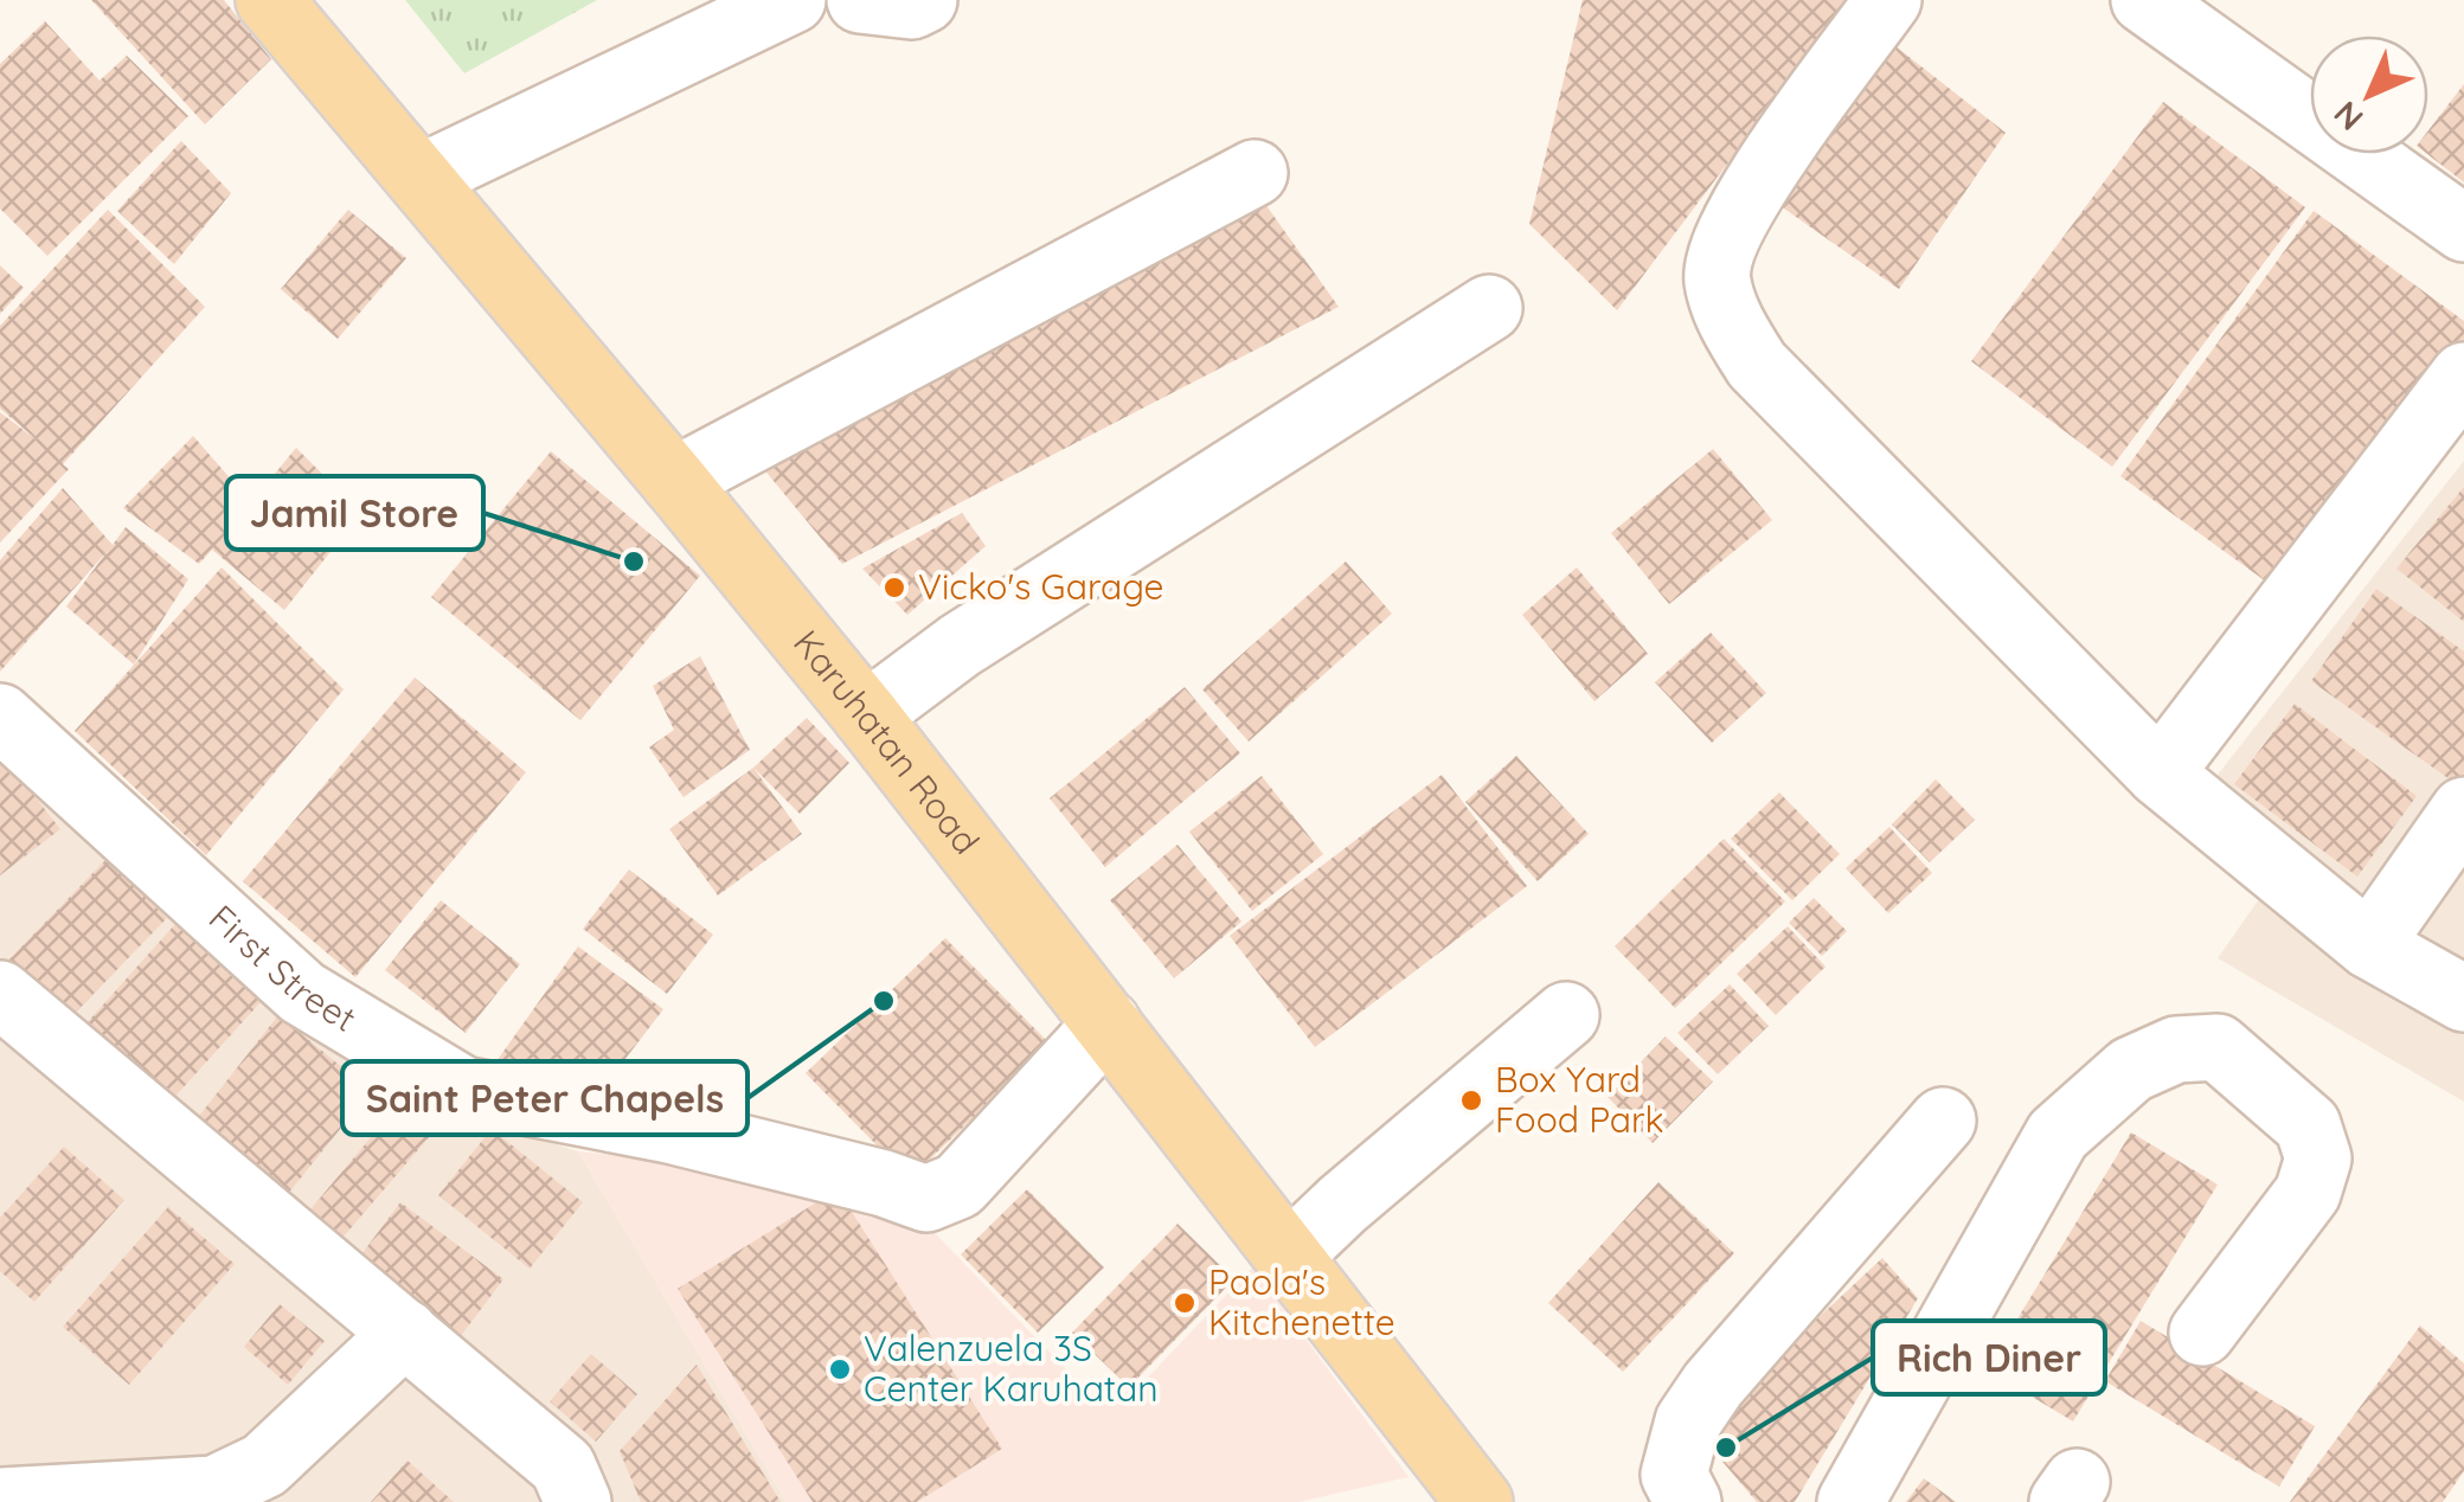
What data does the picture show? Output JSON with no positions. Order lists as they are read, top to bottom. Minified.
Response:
{"streets":{"main road":["Karuhatan Road"],"street":["First Street"]},"crossings":[["Karuhatan Road","First Street"]],"places":["Jamil Store","Vicko's Garage","Saint Peter Chapels","Box Yard Food Park","Paola's Kitchenette","Valenzuela 3S Center Karuhatan","Rich Diner"],"north":"bottom left"}
